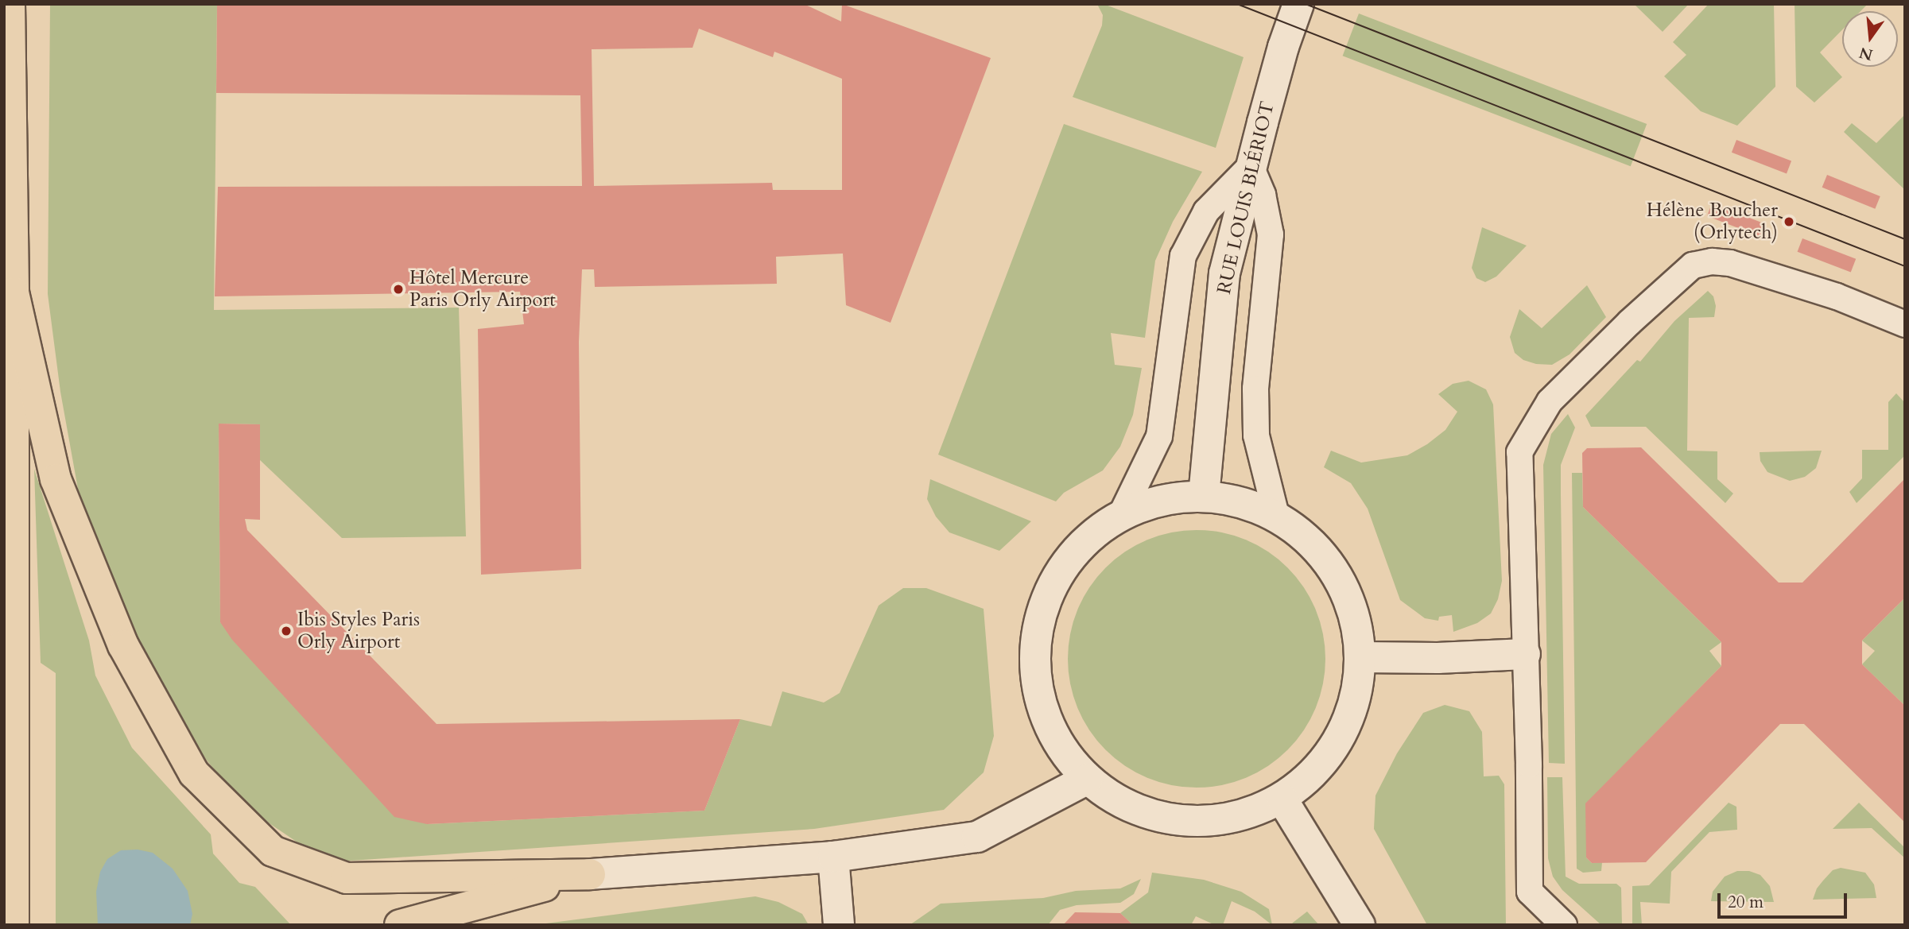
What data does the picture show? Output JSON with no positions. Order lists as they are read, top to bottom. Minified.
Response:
{"streets":{"street":["RUE LOUIS BLÉRIOT"]},"places":["Hélène Boucher (Orlytech)","Hôtel Mercure Paris Orly Airport","Ibis Styles Paris Orly Airport"],"scale_bar":"20 m","north":"bottom"}
